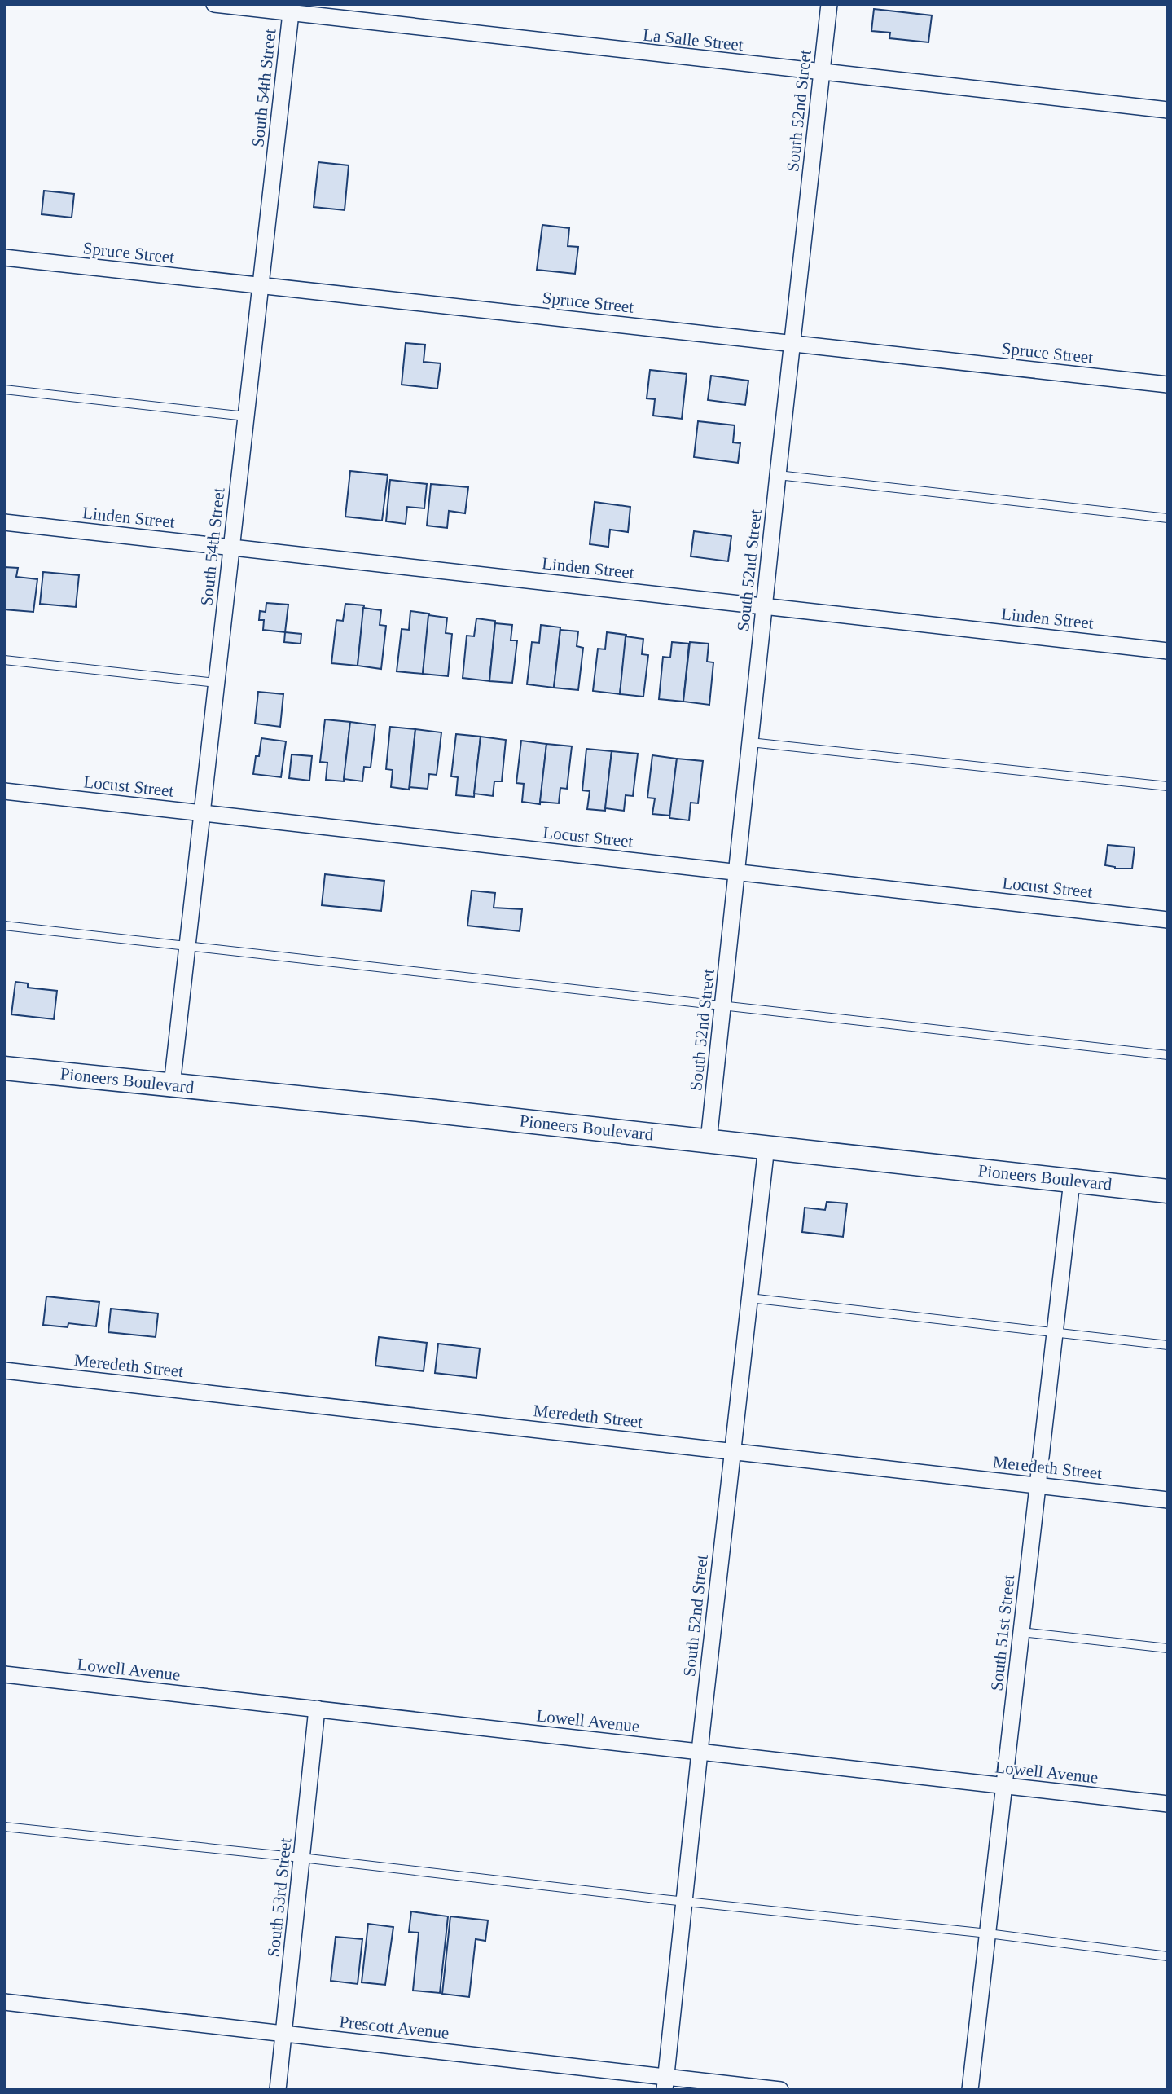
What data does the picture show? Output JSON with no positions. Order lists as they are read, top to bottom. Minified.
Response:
{"streets":{"main road":["Pioneers Boulevard"],"street":["La Salle Street","South 54th Street","South 52nd Street","Spruce Street","Linden Street","Locust Street","Meredeth Street","South 51st Street","Lowell Avenue","South 53rd Street","Prescott Avenue"]},"crossings":[["La Salle Street","South 54th Street"],["La Salle Street","South 52nd Street"],["South 54th Street","Spruce Street"],["South 54th Street","Linden Street"],["South 54th Street","Locust Street"],["South 54th Street","Pioneers Boulevard"],["South 52nd Street","Spruce Street"],["South 52nd Street","Linden Street"],["South 52nd Street","Locust Street"],["South 52nd Street","Pioneers Boulevard"],["South 52nd Street","Meredeth Street"],["South 52nd Street","Lowell Avenue"],["South 52nd Street","Prescott Avenue"],["Pioneers Boulevard","South 51st Street"],["Meredeth Street","South 51st Street"],["South 51st Street","Lowell Avenue"],["Lowell Avenue","South 53rd Street"],["South 53rd Street","Prescott Avenue"]]}
